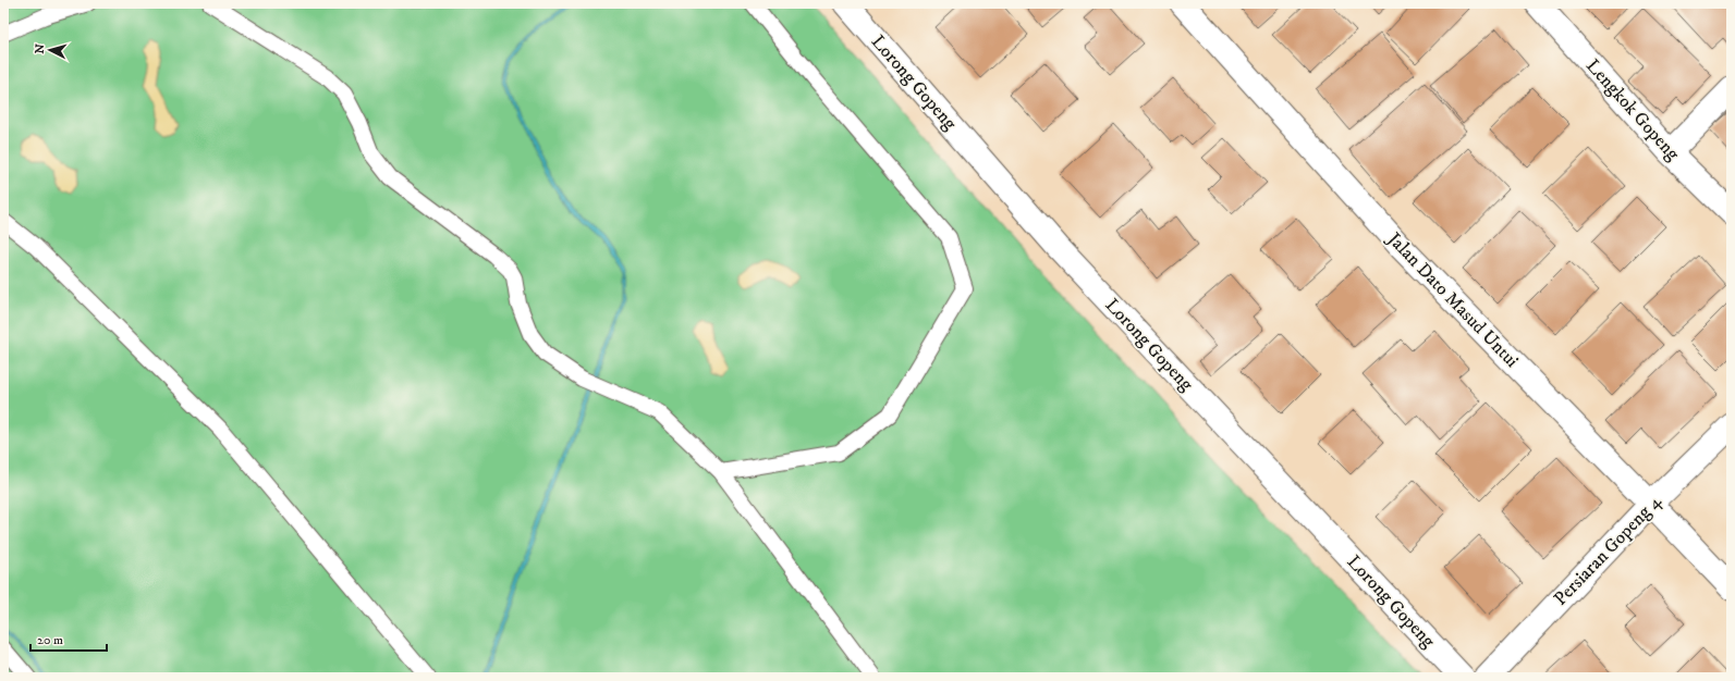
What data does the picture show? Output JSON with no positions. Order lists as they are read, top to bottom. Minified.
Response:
{"streets":{"street":["Lorong Gopeng","Lengkok Gopeng","Jalan Dato Masud Untui","Persiaran Gopeng 4"]},"crossings":[["Jalan Dato Masud Untui","Persiaran Gopeng 4"]],"scale_bar":"20 m","north":"left"}
